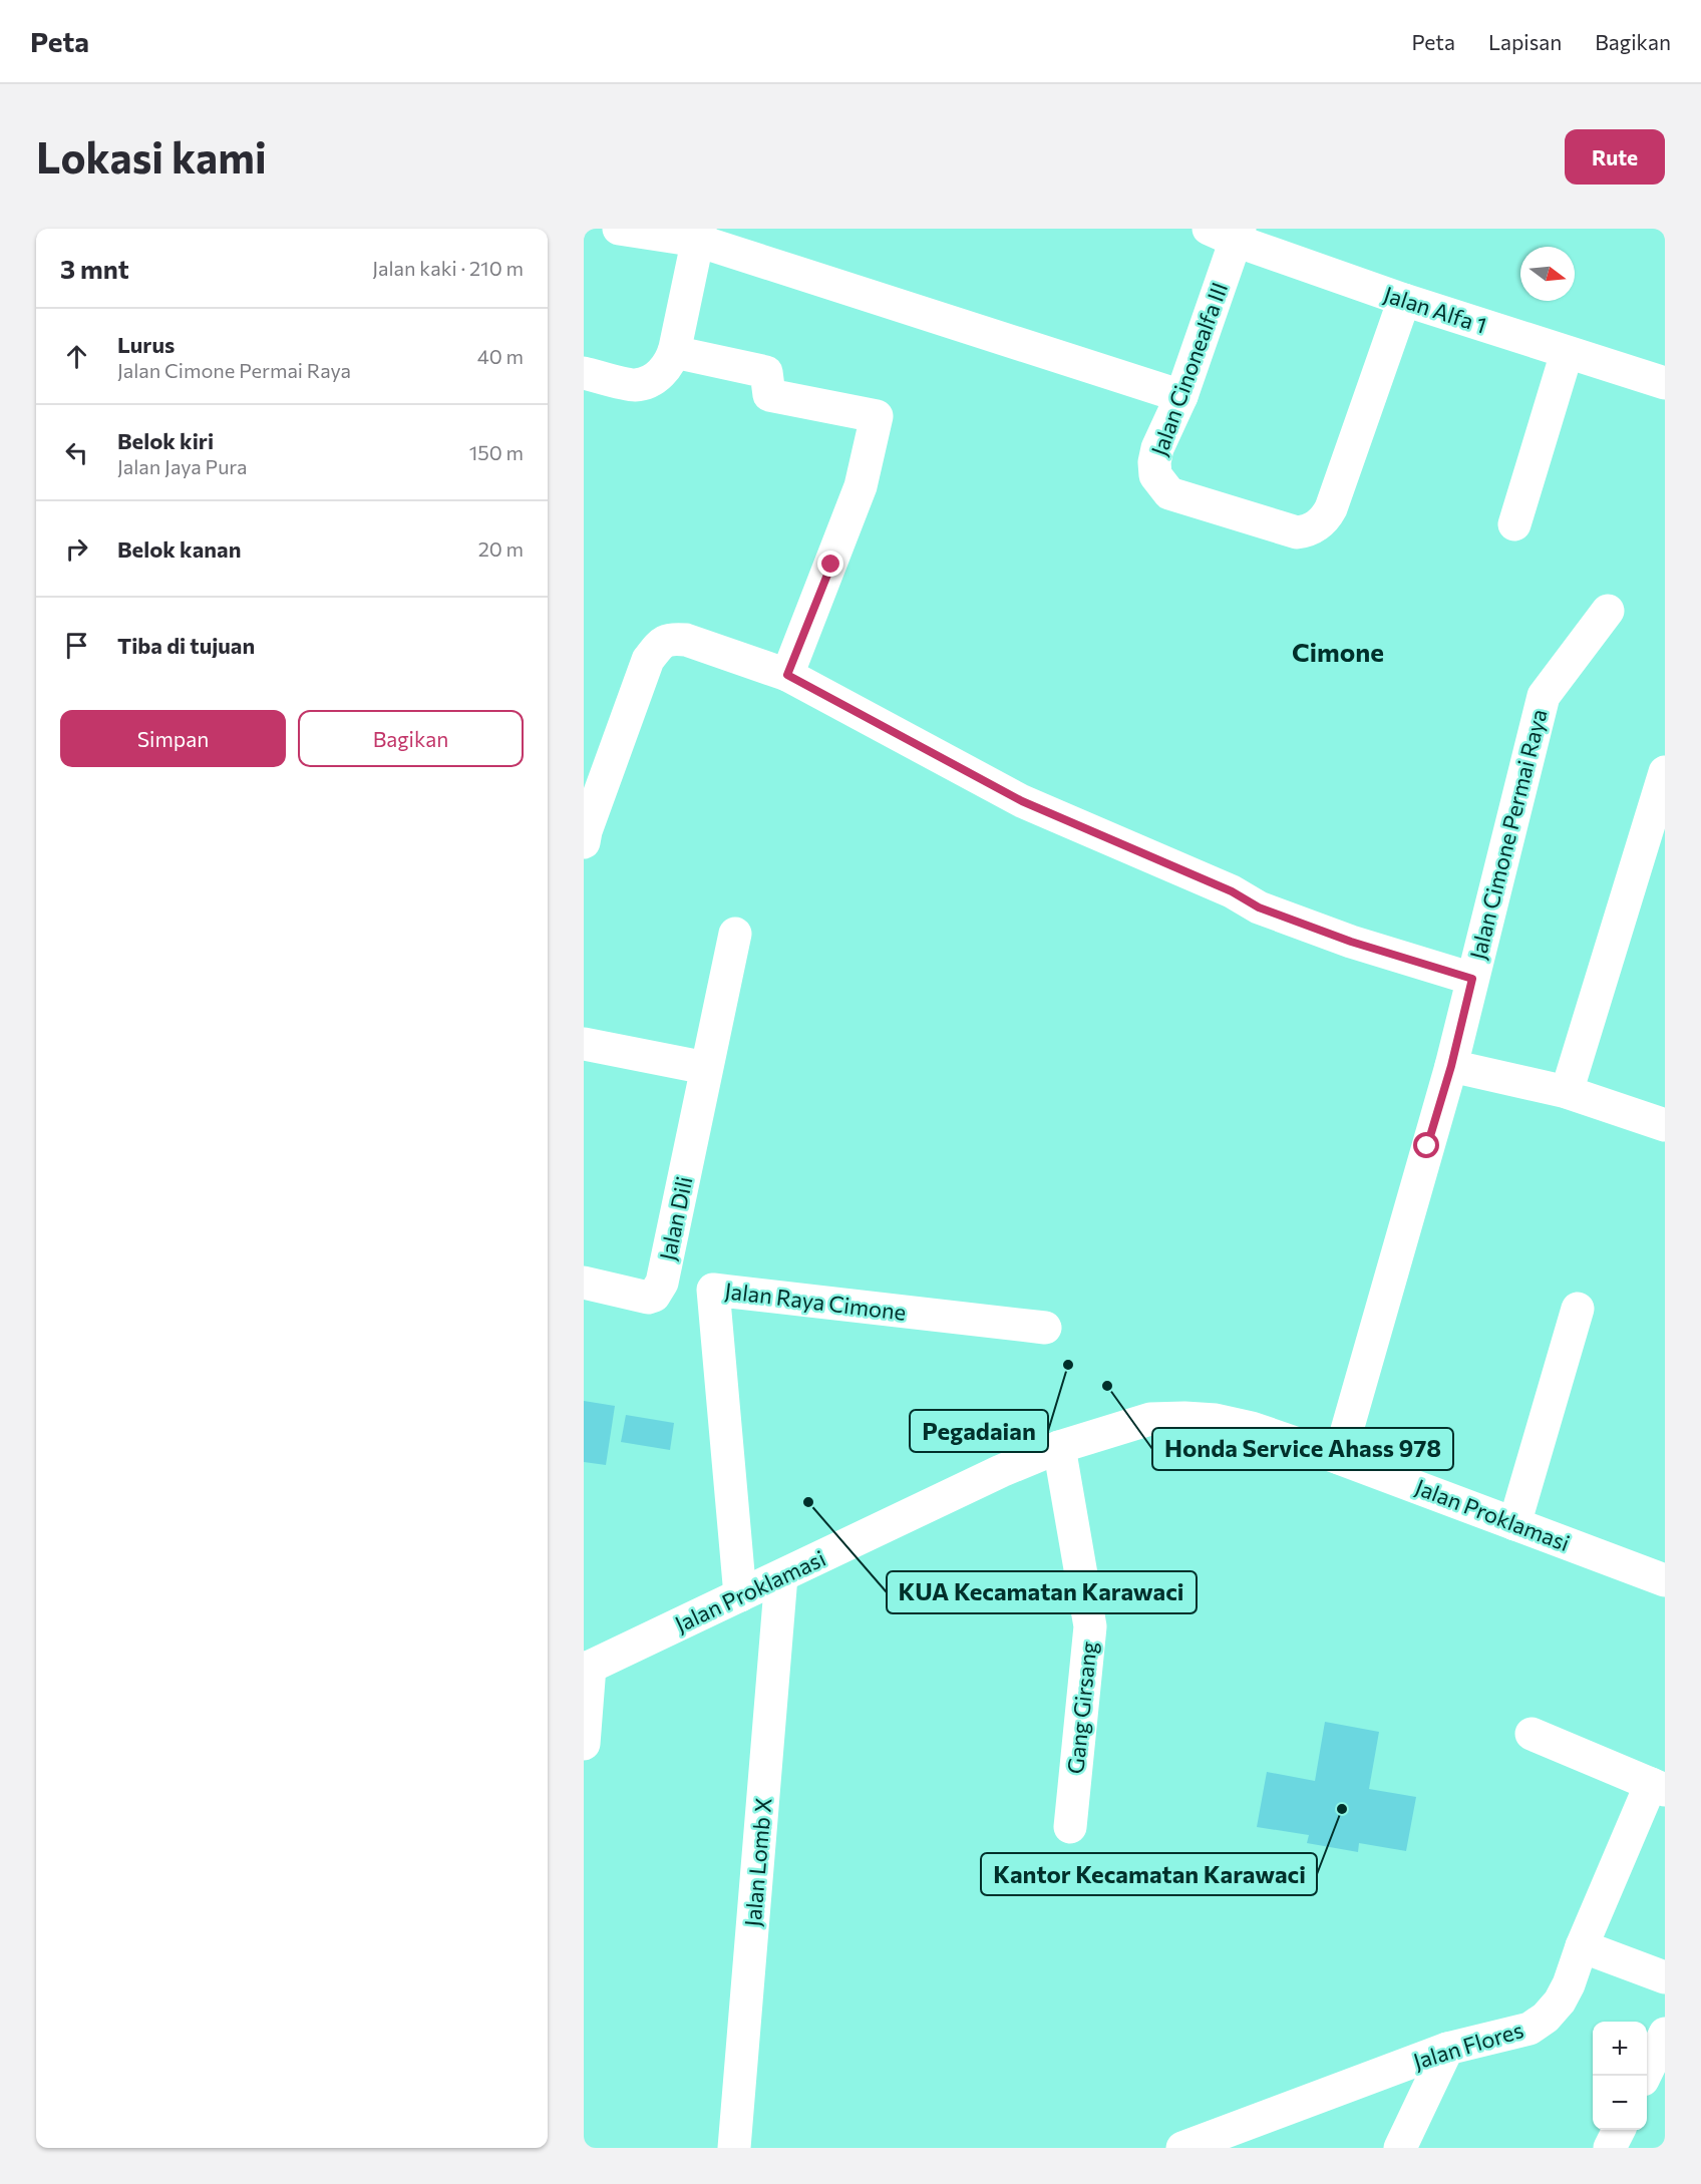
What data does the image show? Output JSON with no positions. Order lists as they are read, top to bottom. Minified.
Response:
{"streets":{"street":["Jalan Alfa 1","Jalan Cinonealfa III","Jalan Cimone Permai Raya","Jalan Dili","Jalan Raya Cimone","Jalan Proklamasi","Gang Girsang","Jalan Lomb X","Jalan Flores"]},"crossings":[["Jalan Alfa 1","Jalan Cinonealfa III"],["Jalan Cimone Permai Raya","Jalan Proklamasi"],["Jalan Raya Cimone","Jalan Proklamasi"],["Jalan Proklamasi","Gang Girsang"],["Jalan Proklamasi","Jalan Lomb X"]],"districts":["Cimone"],"places":["Pegadaian","Honda Service Ahass 978","KUA Kecamatan Karawaci","Kantor Kecamatan Karawaci"],"north":"right","page":{"header":"Peta","nav":["Peta","Lapisan","Bagikan"],"buttons":["Rute",["Simpan","Bagikan"]],"title":"Lokasi kami","heading":["3 mnt","Jalan kaki · 210 m"],"list":[["Lurus","Jalan Cimone Permai Raya","40 m"],["Belok kiri","Jalan Jaya Pura","150 m"],["Belok kanan","20 m"],"Tiba di tujuan"],"map_buttons":["+","−"]}}
